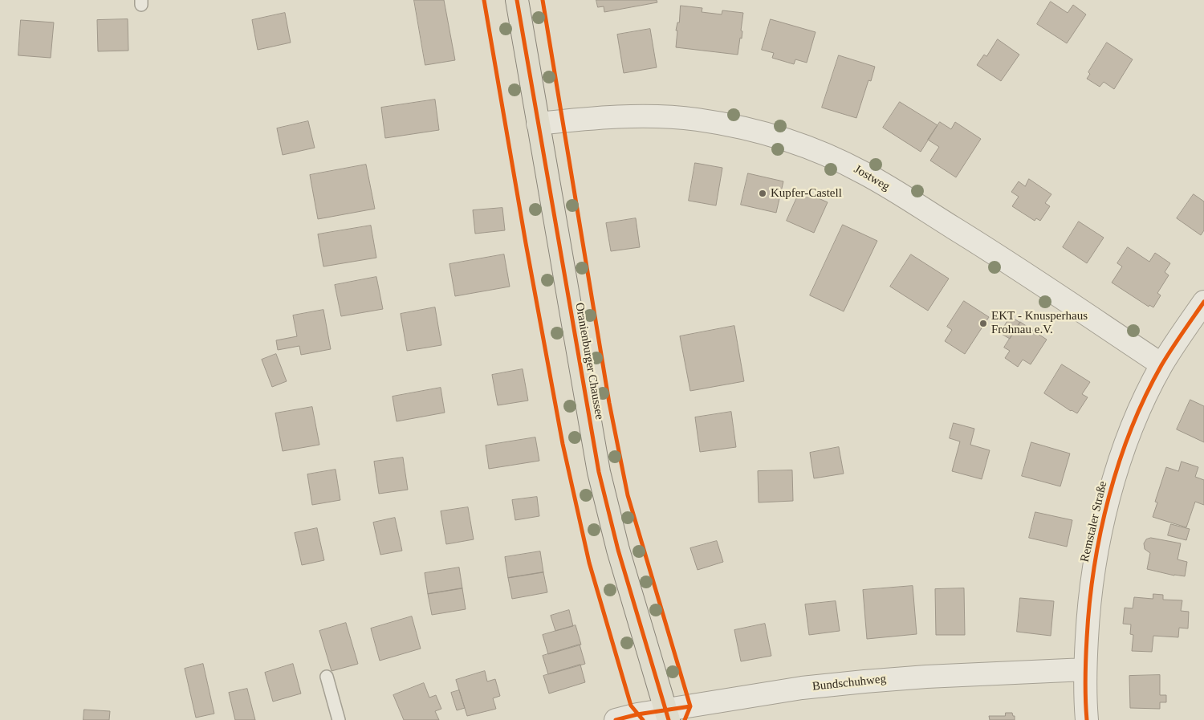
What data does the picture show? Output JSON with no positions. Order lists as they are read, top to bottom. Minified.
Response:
{"streets":{"main road":["Oranienburger Chaussee"],"street":["Jostweg","Remstaler Straße","Bundschuhweg"]},"crossings":[["Jostweg","Oranienburger Chaussee"],["Jostweg","Remstaler Straße"],["Oranienburger Chaussee","Bundschuhweg"],["Remstaler Straße","Bundschuhweg"]],"places":["Kupfer-Castell","EKT - Knusperhaus Frohnau e.V."]}
